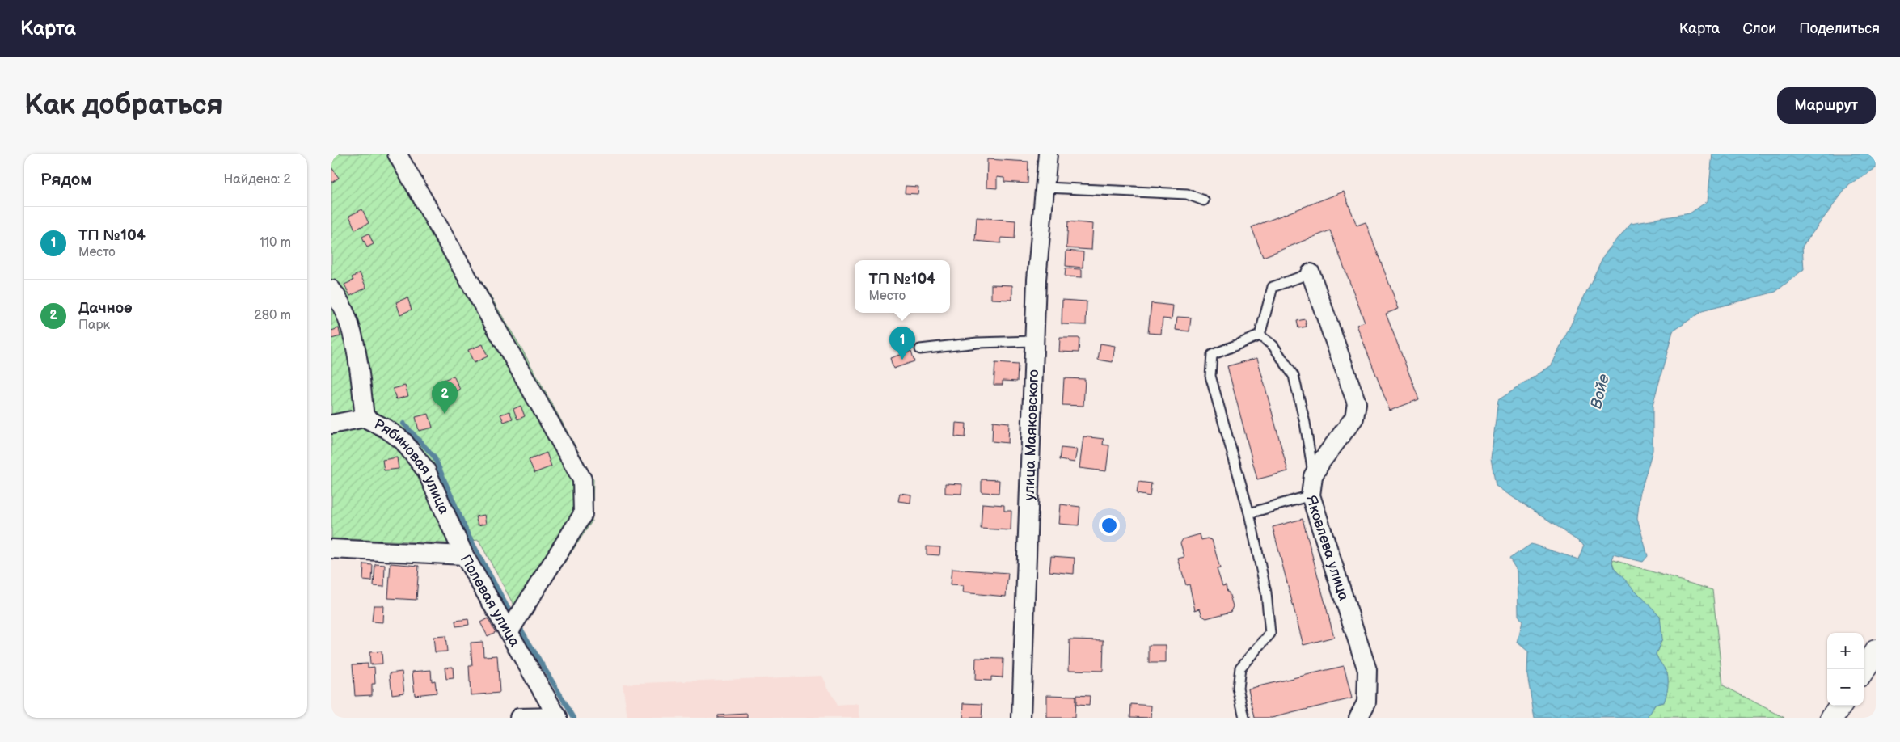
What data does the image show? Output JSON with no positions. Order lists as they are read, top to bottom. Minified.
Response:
{"streets":{"street":["улица Маяковского","Рябиновая улица","Яковлева улица","Полевая улица"]},"crossings":[["Рябиновая улица","Полевая улица"]],"water":["Войе"],"page":{"header":"Карта","nav":["Карта","Слои","Поделиться"],"buttons":"Маршрут","title":"Как добраться","heading":["Рядом","Найдено: 2"],"list":[{"mark":"1","name":"ТП №104","note":"Место","value":"110 m"},{"mark":"2","name":"Дачное","note":"Парк","value":"280 m"}],"popup":["ТП №104","Место"],"pins":["1","2"],"map_buttons":["+","−"]}}
